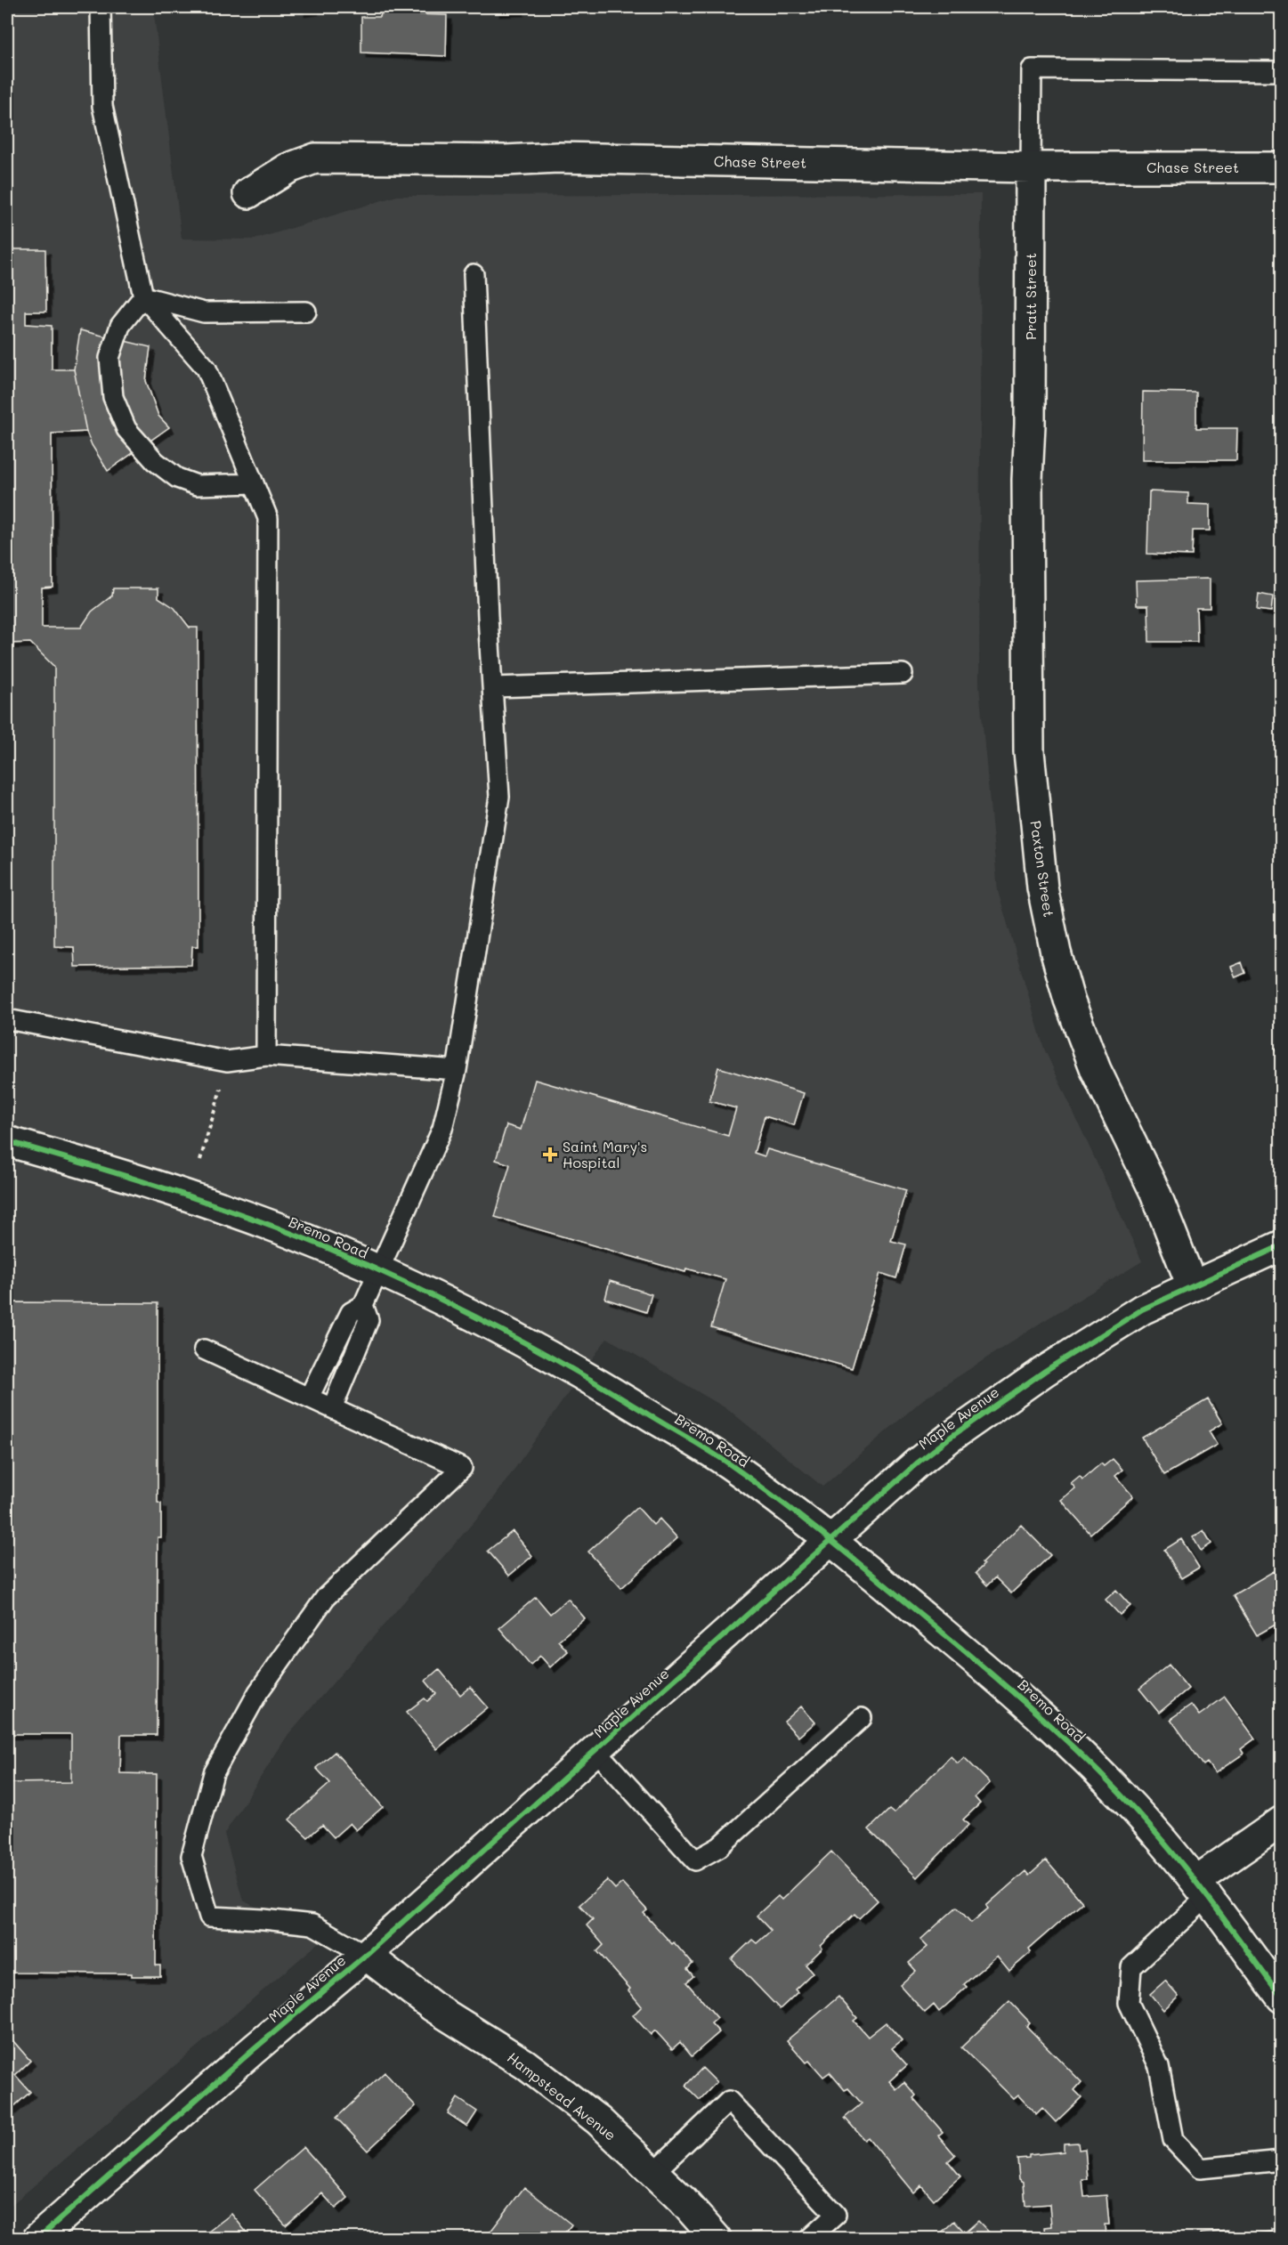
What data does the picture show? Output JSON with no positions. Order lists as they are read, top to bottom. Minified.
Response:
{"streets":{"street":["Chase Street","Pratt Street","Paxton Street","Bremo Road","Maple Avenue","Hampstead Avenue"]},"crossings":[["Chase Street","Pratt Street"],["Pratt Street","Paxton Street"],["Paxton Street","Maple Avenue"],["Bremo Road","Maple Avenue"],["Maple Avenue","Hampstead Avenue"]],"places":{"health":["Saint Mary's Hospital"]}}
